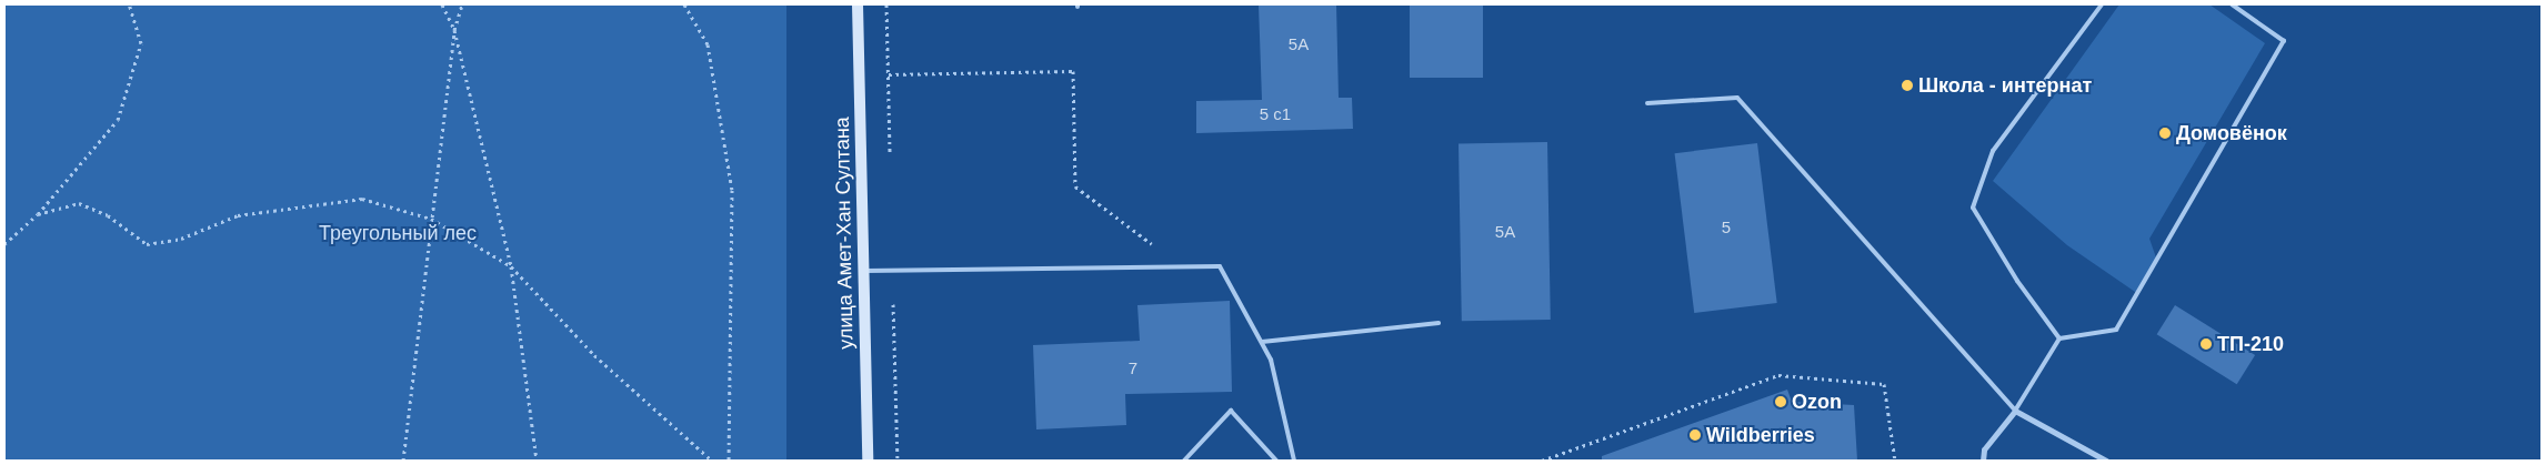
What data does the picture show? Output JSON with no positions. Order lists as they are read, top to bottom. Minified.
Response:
{"streets":{"main road":["улица Амет-Хан Султана"]},"parks":["Треугольный лес"],"places":["Школа - интернат","Домовёнок","ТП-210","Ozon","Wildberries"],"house_numbers":["5А","5 с1","5","5А","7"]}
